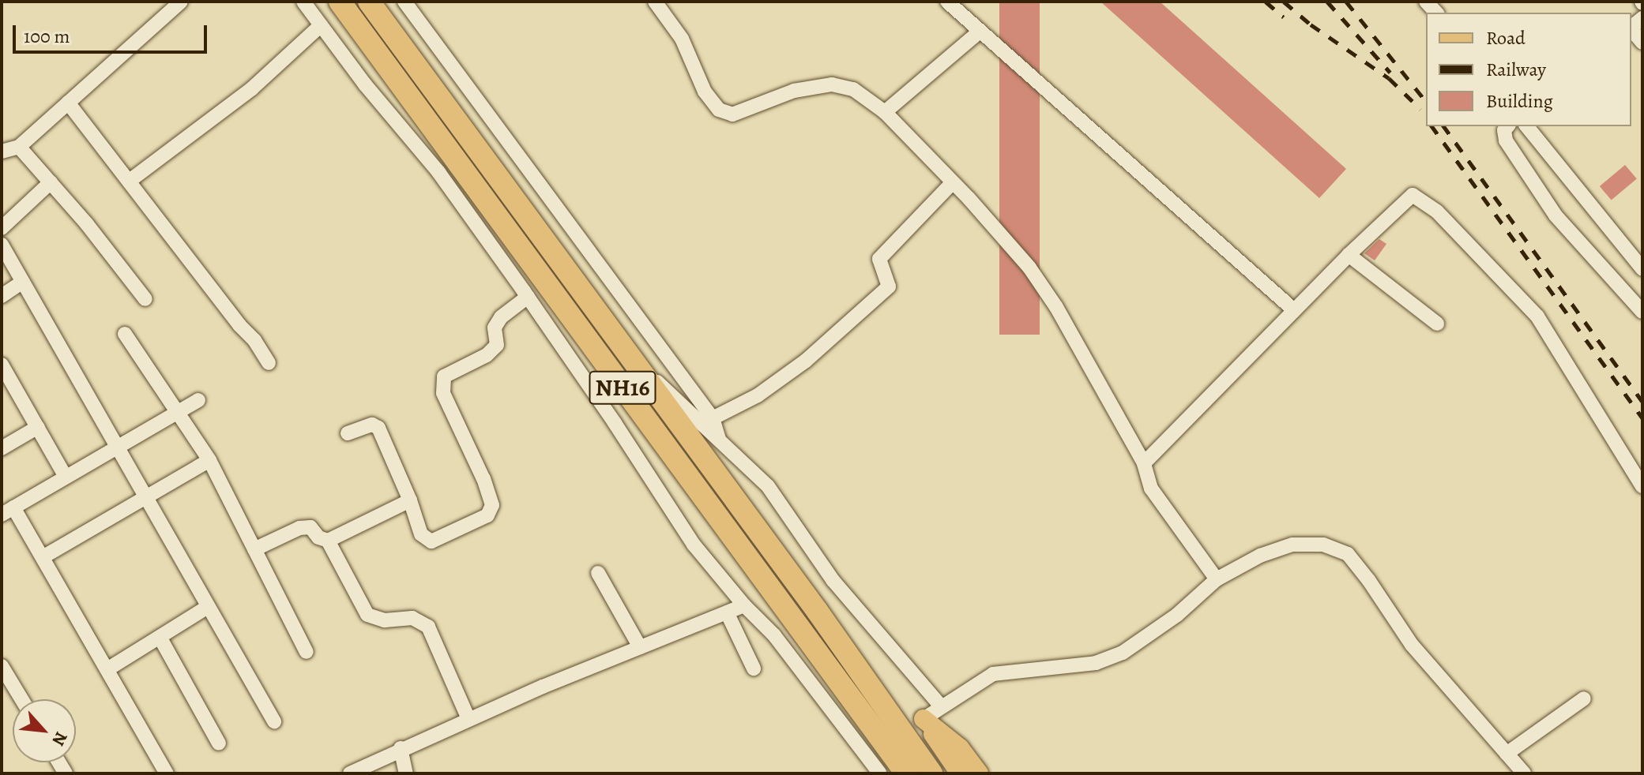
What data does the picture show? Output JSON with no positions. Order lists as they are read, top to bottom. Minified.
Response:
{"streets":{"highway":["NH16"]},"legend":["Road","Railway","Building"],"scale_bar":"100 m","north":"bottom right"}
